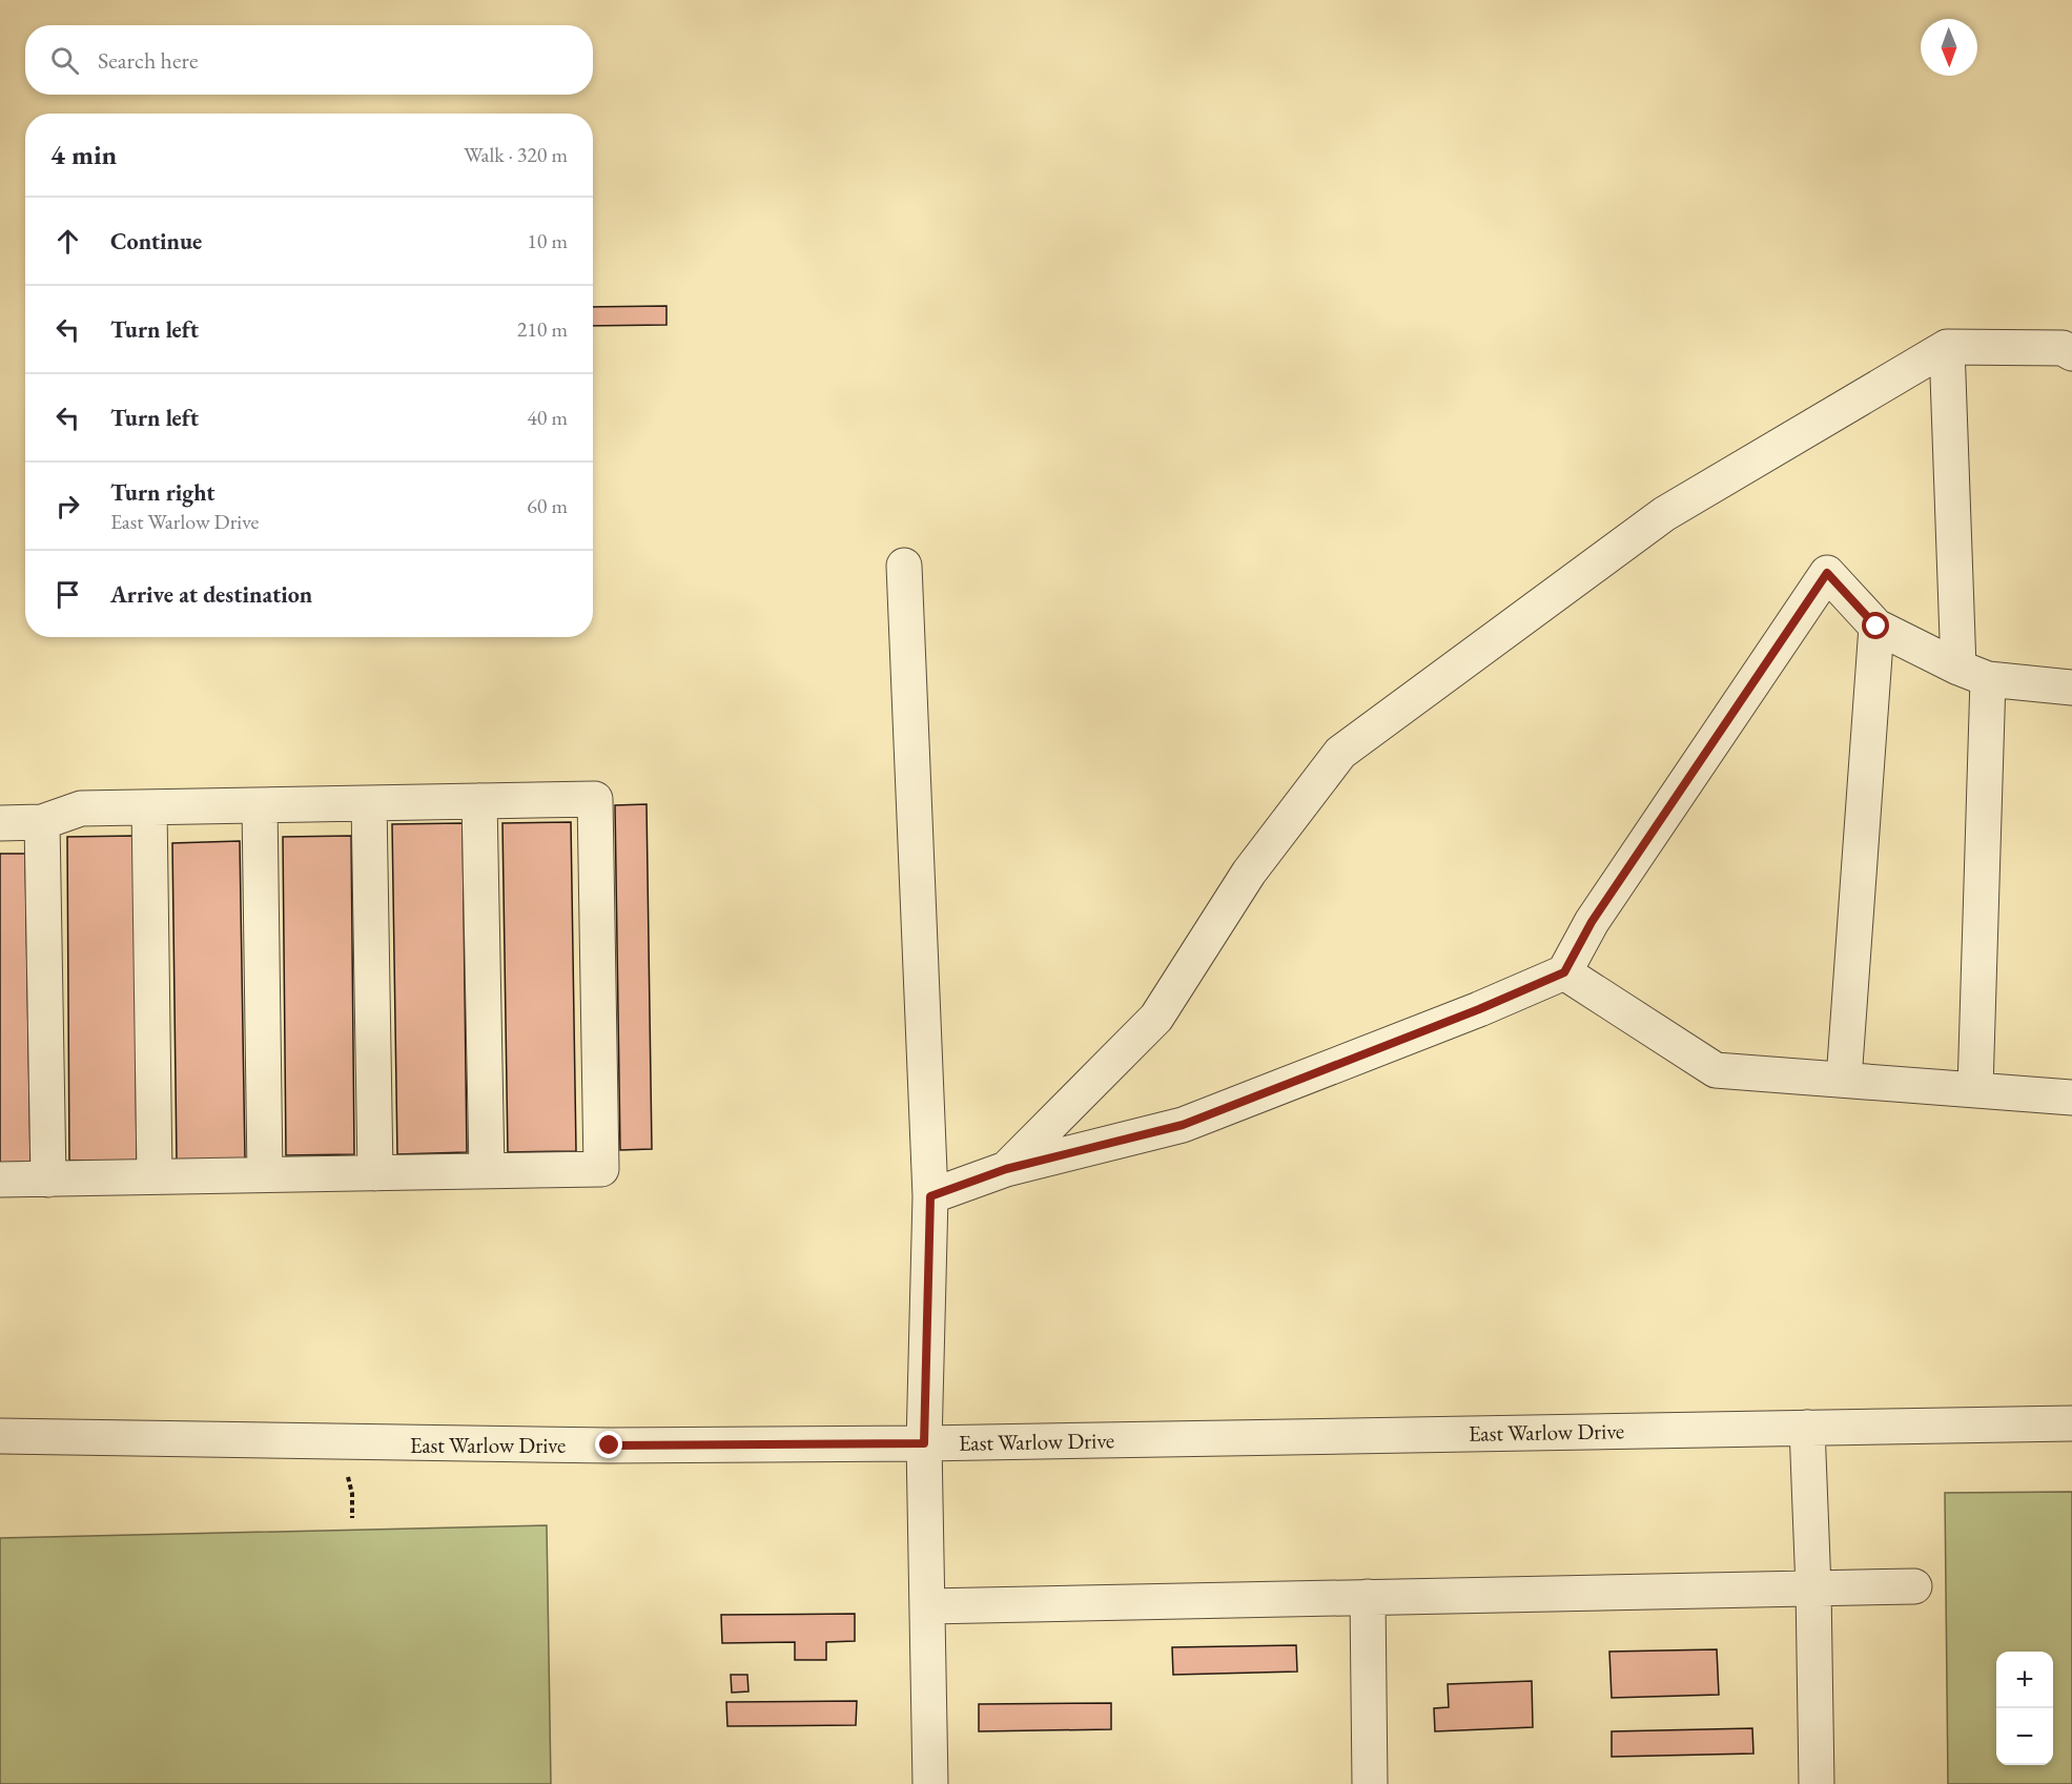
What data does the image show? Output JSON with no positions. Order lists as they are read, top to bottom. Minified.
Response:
{"streets":{"street":["East Warlow Drive"]},"north":"bottom","page":{"search":"Search here","heading":["4 min","Walk · 320 m"],"list":[["Continue","10 m"],["Turn left","210 m"],["Turn left","40 m"],["Turn right","East Warlow Drive","60 m"],"Arrive at destination"],"map_buttons":["+","−"]}}
